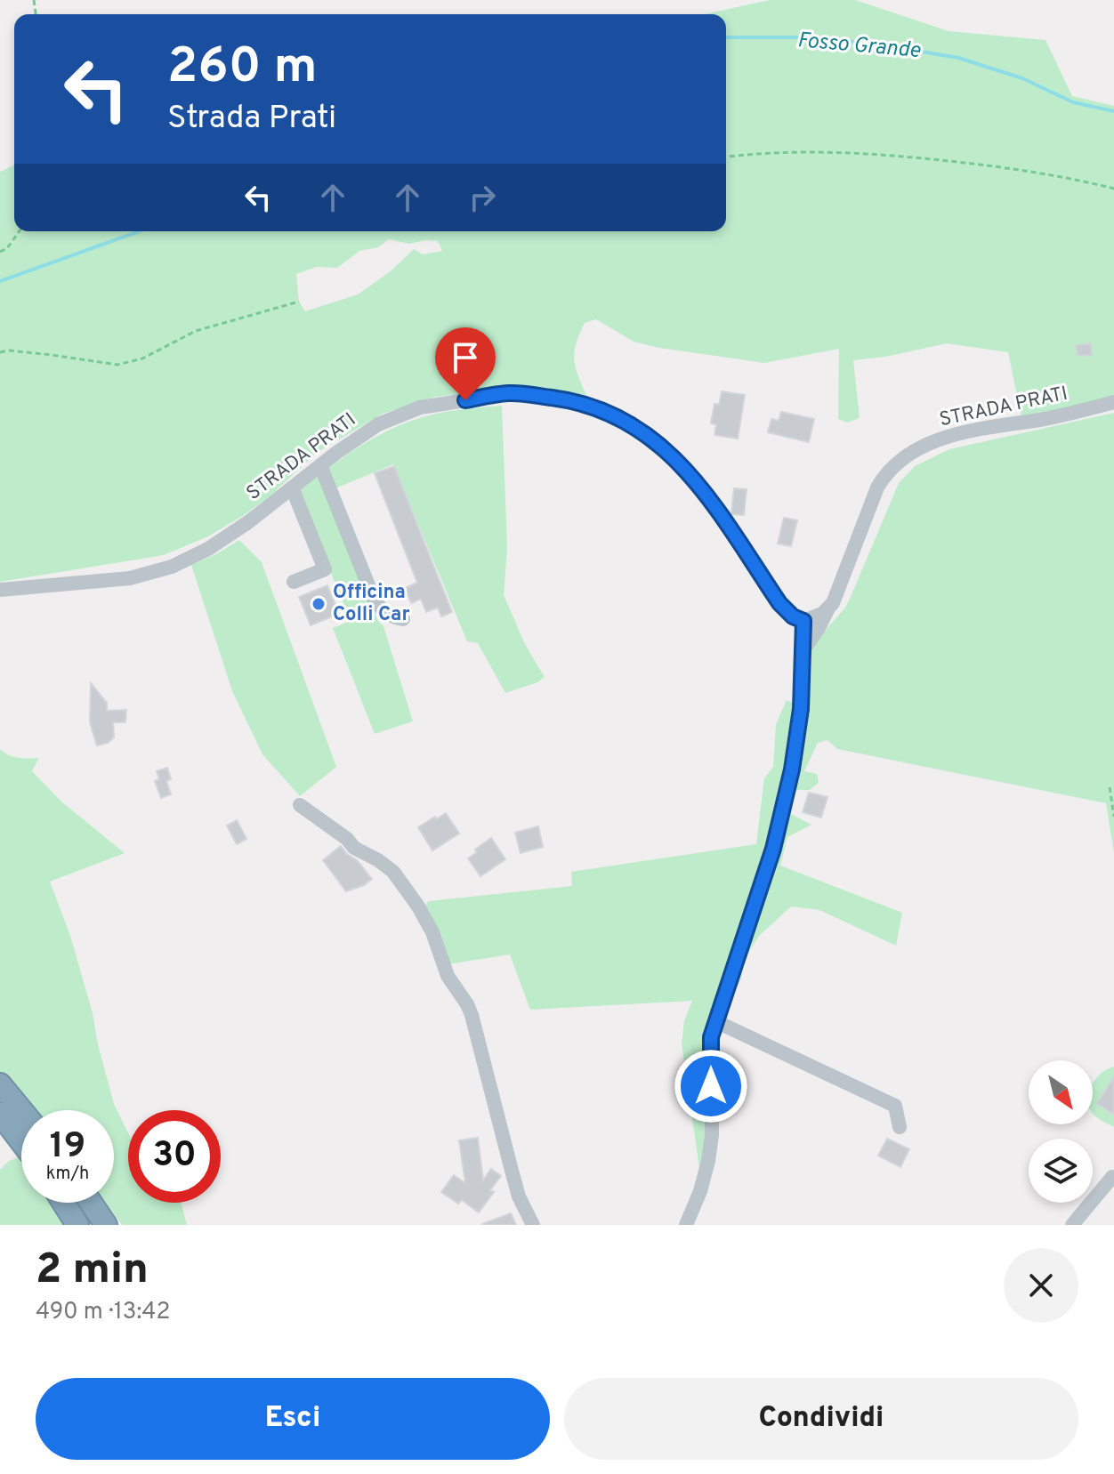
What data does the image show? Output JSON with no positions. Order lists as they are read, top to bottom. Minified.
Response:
{"streets":{"street":["STRADA PRATI"]},"water":["Fosso Grande"],"places":["Officina Colli Car"],"north":"bottom right","page":{"turn":["260 m","Strada Prati"],"speed":"19 km/h","limit":"30","heading":["2 min","490 m · 13:42"],"buttons":["Esci","Condividi"]}}
